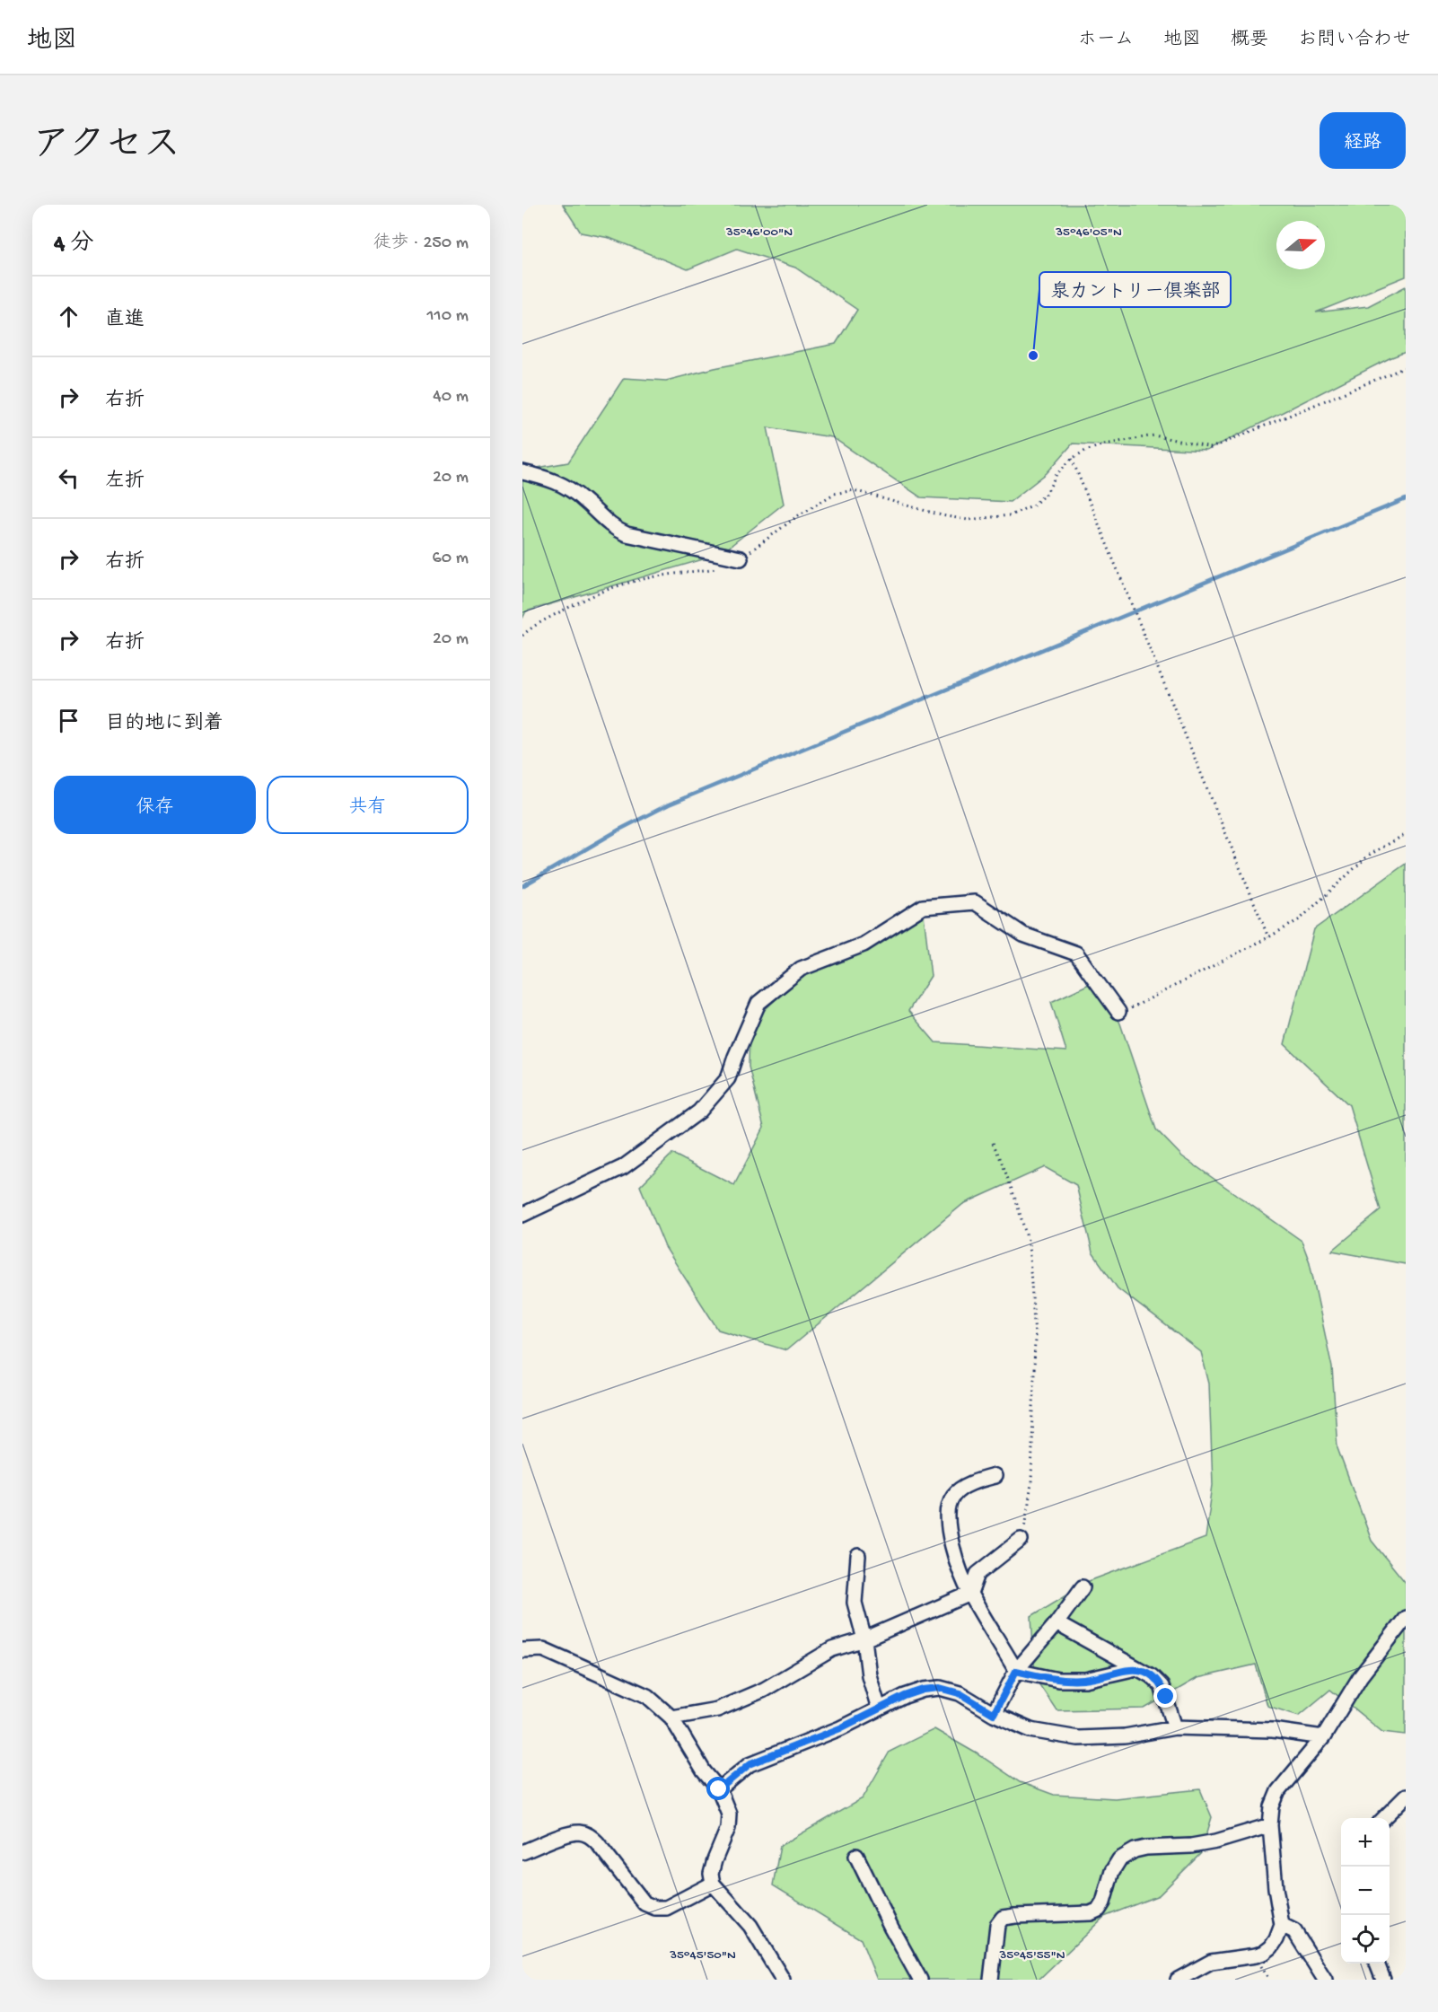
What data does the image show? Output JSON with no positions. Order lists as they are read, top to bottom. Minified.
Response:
{"places":["泉カントリー倶楽部"],"north":"right","page":{"header":"地図","nav":["ホーム","地図","概要","お問い合わせ"],"title":"アクセス","buttons":["経路",["保存","共有"]],"heading":["4 分","徒歩 · 250 m"],"list":[["直進","110 m"],["右折","40 m"],["左折","20 m"],["右折","60 m"],["右折","20 m"],"目的地に到着"],"map_buttons":["+","−"]},"coordinates":["35°46'05\"N","35°46'00\"N","35°45'50\"N","35°45'55\"N"]}
